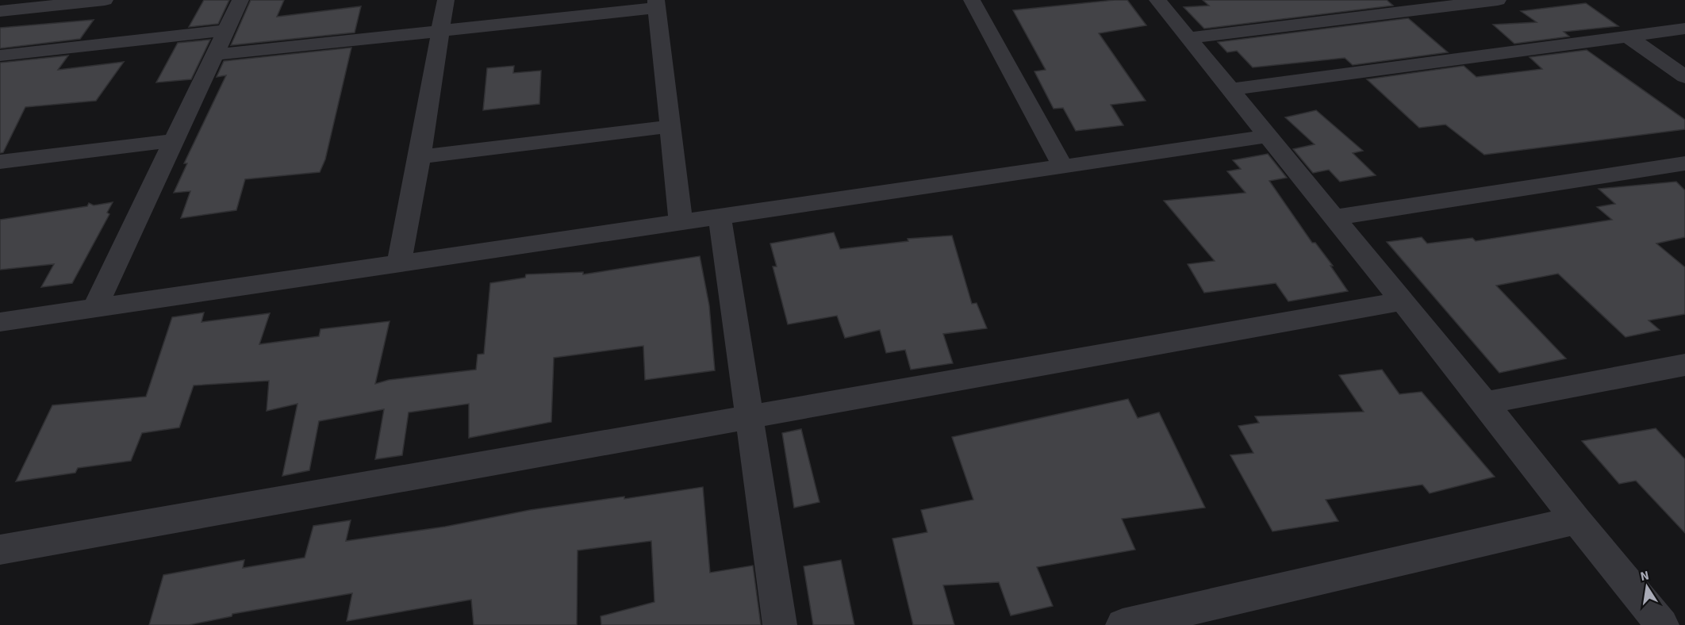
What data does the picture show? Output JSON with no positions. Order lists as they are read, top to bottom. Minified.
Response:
{"north":"top"}
